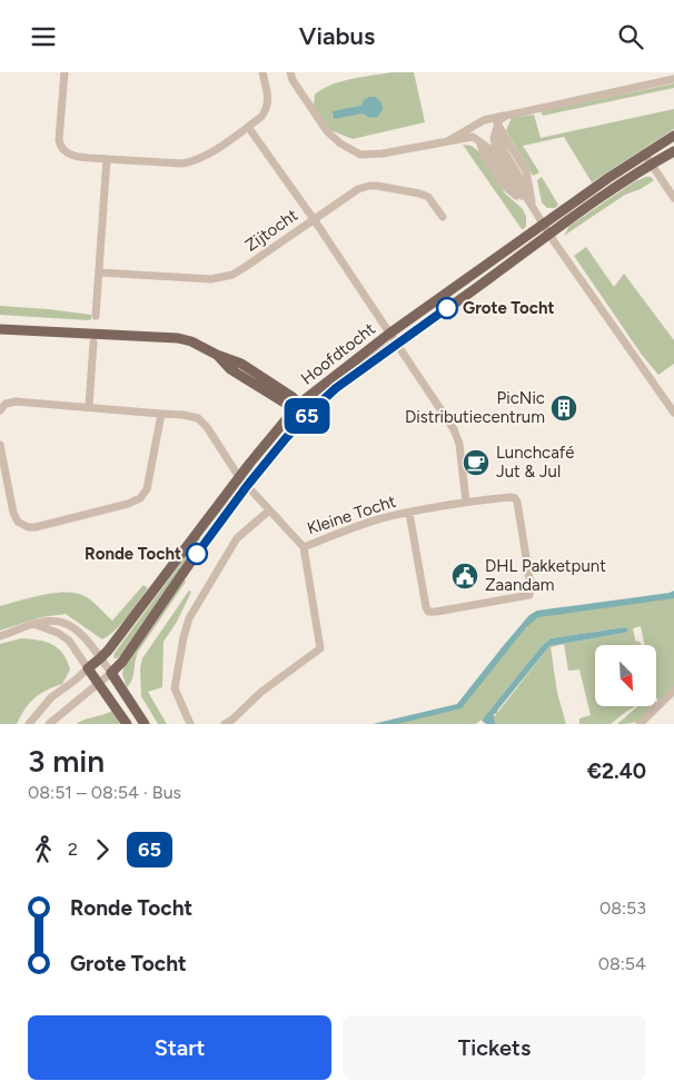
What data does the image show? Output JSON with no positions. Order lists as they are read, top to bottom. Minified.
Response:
{"streets":{"main road":["Hoofdtocht"],"street":["Zijtocht","Kleine Tocht"]},"crossings":[["Hoofdtocht","Kleine Tocht"]],"places":{"other":["Grote Tocht","Ronde Tocht"],"building":["PicNic Distributiecentrum"],"cafe":["Lunchcafé Jut & Jul"],"public building":["DHL Pakketpunt Zaandam"]},"lines":["bus line 65"],"north":"bottom right","page":{"header":"Viabus","on_map":"65","heading":["3 min","08:51 – 08:54 · Bus","€2.40"],"legs":["2","65"],"list":[{"name":"Ronde Tocht","value":"08:53"},{"name":"Grote Tocht","value":"08:54"}],"buttons":["Start","Tickets"]}}
